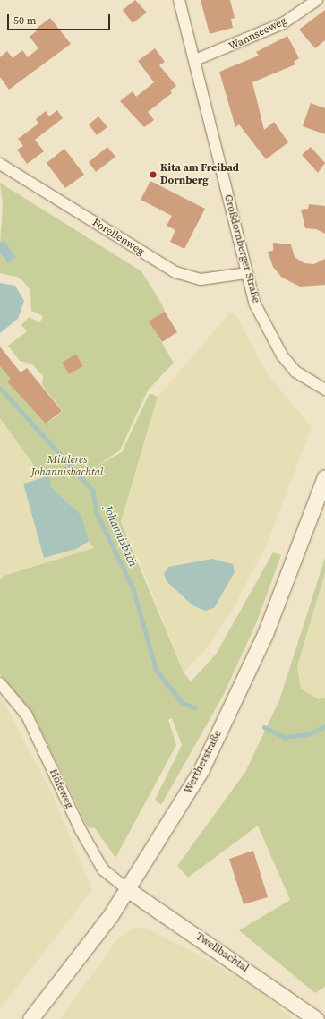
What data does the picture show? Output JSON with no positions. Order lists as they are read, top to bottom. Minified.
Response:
{"streets":{"main road":["Wertherstraße","Twellbachtal"],"street":["Wannseeweg","Forellenweg","Großdornberger Straße","Höfeweg"]},"crossings":[["Wannseeweg","Großdornberger Straße"],["Forellenweg","Großdornberger Straße"],["Wertherstraße","Höfeweg"],["Wertherstraße","Twellbachtal"],["Höfeweg","Twellbachtal"]],"water":["Johannisbach"],"parks":["Mittleres Johannisbachtal"],"places":["Kita am Freibad Dornberg"],"scale_bar":"50 m"}
